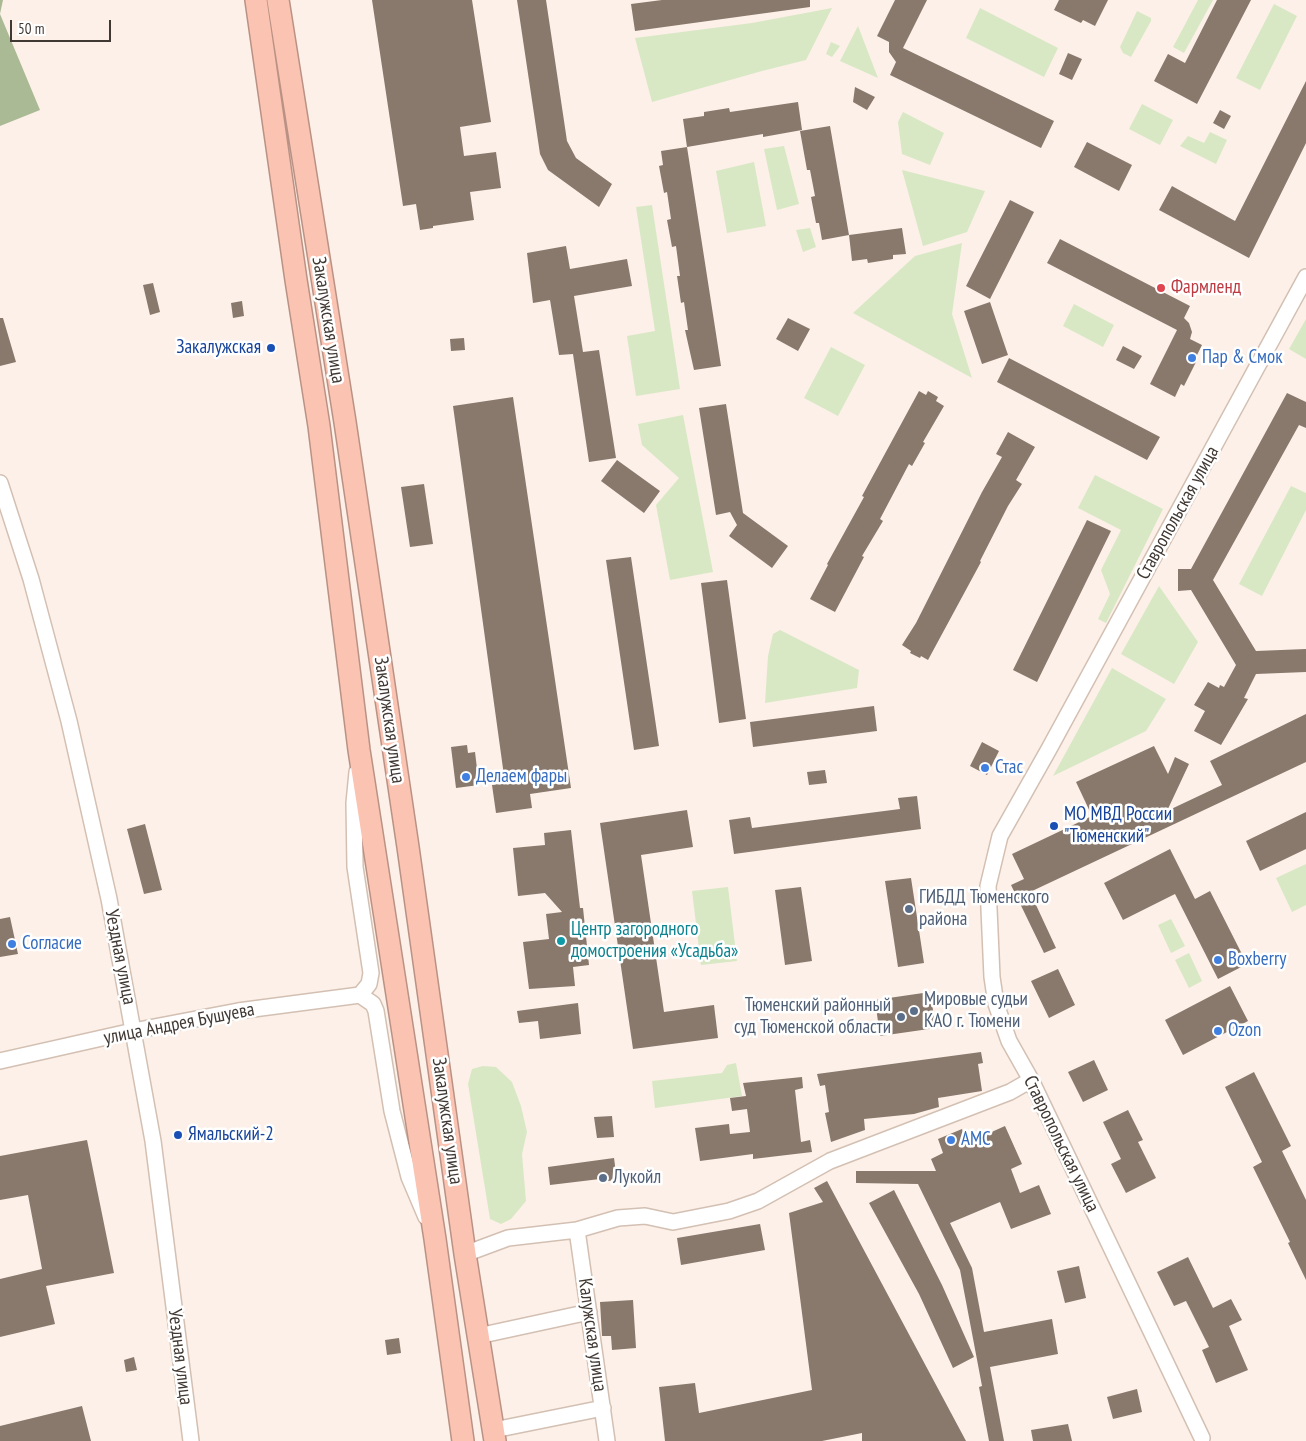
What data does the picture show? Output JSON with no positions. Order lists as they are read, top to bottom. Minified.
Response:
{"streets":{"highway":["Закалужская улица"],"street":["Ставропольская улица","Уездная улица","улица Андрея Бушуева","Калужская улица"]},"crossings":[["Уездная улица","улица Андрея Бушуева"]],"places":["Фармленд","Закалужская","Пар & Смок","Стас","Делаем фары","МО МВД России \"Тюменский\"","ГИБДД Тюменского района","Центр загородного домостроения «Усадьба»","Согласие","Boxberry","Мировые судьи КАО г. Тюмени","Тюменский районный суд Тюменской области","Ozon","Ямальский-2","АМС","Лукойл"],"scale_bar":"50 m"}
